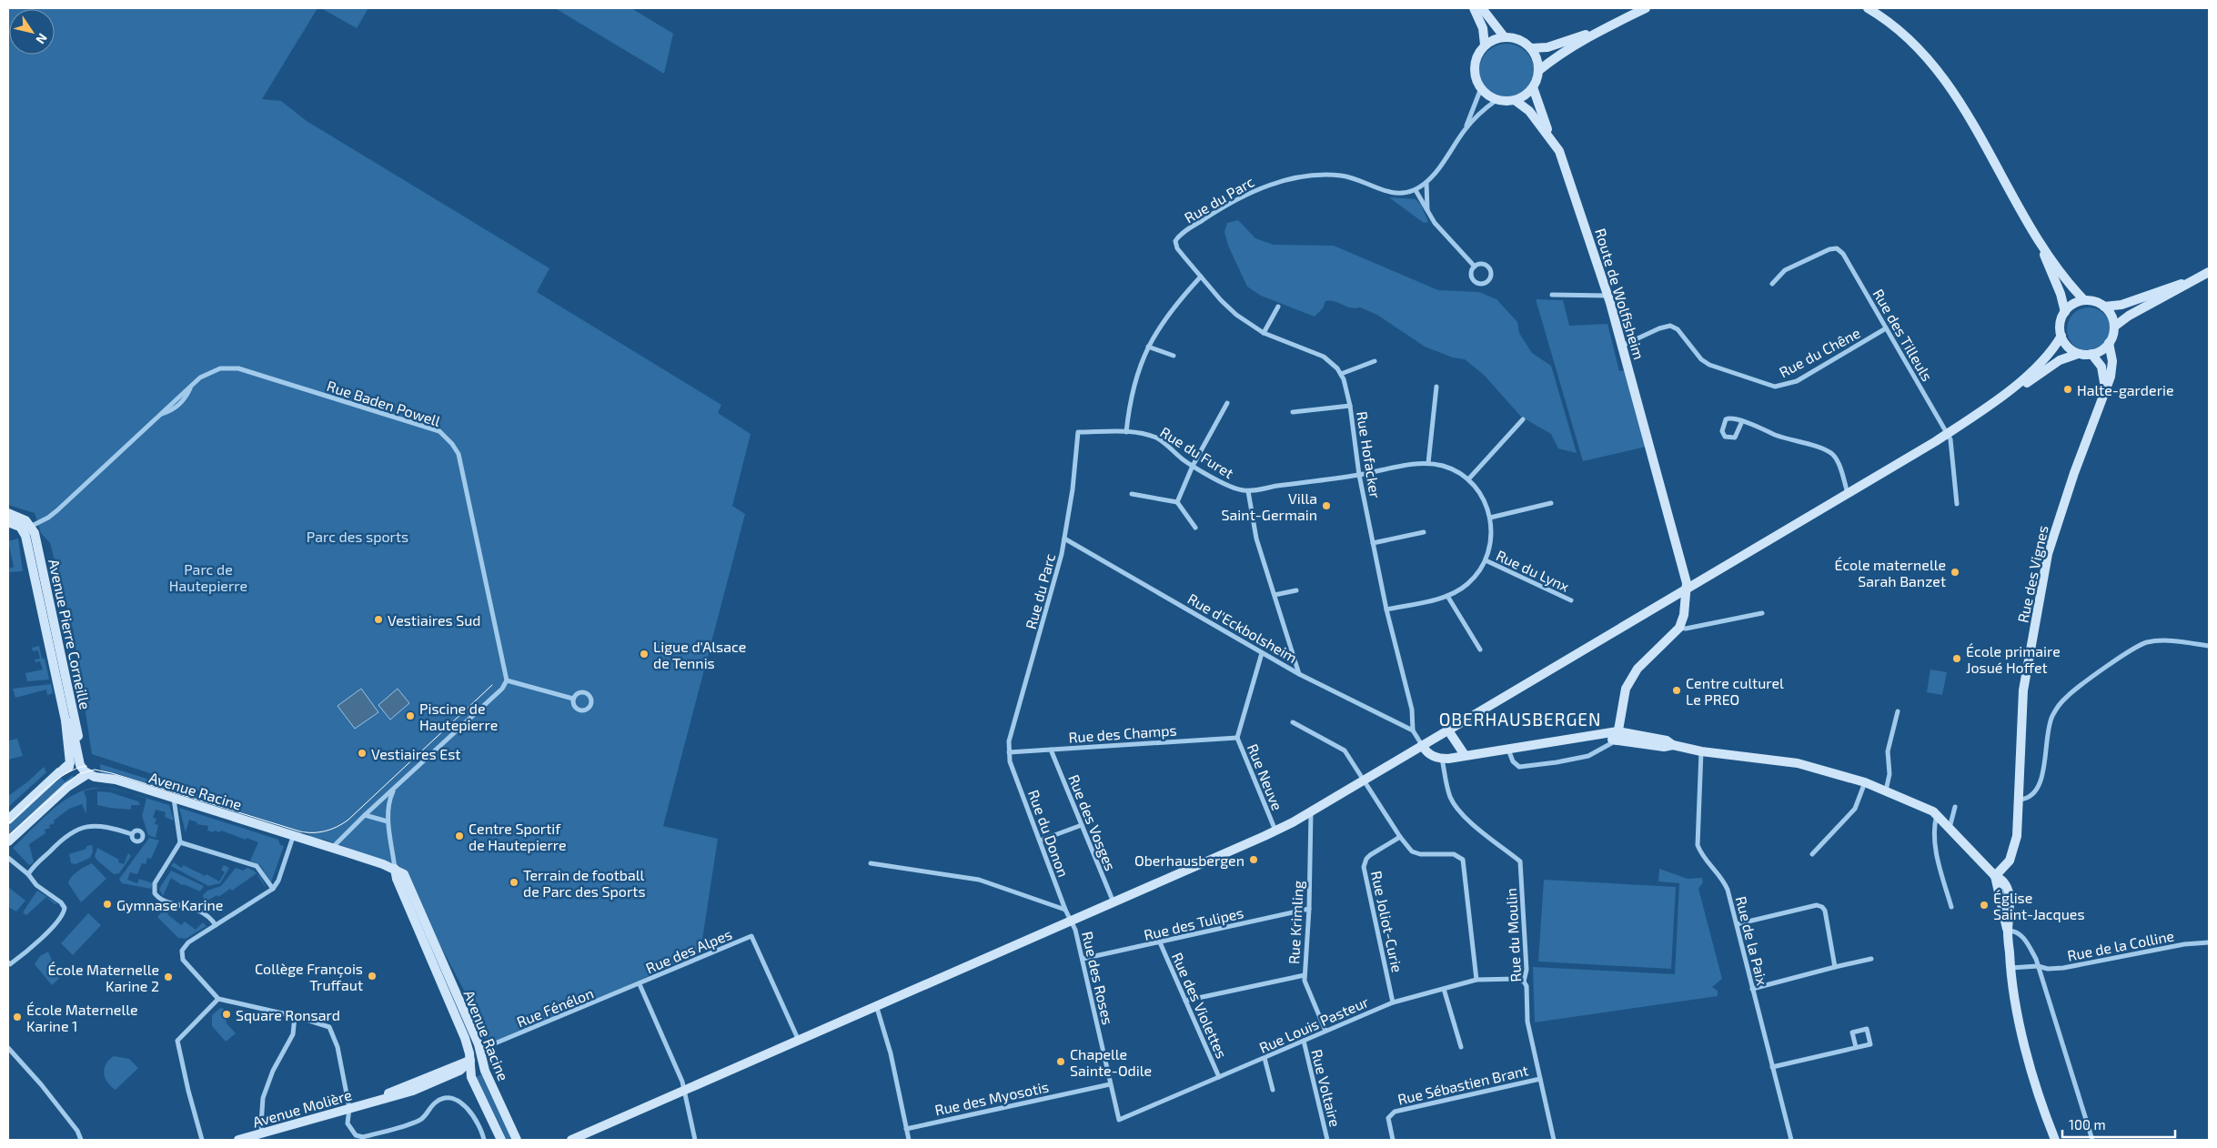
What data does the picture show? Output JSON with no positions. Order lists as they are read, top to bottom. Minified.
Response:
{"streets":{"main road":["Route de Wolfisheim","Rue des Vignes","Avenue Pierre Corneille","Avenue Racine","Avenue Molière"],"street":["Rue du Parc","Rue des Tilleuls","Rue du Chêne","Rue Baden Powell","Rue du Furet","Rue Hofacker","Rue du Lynx","Rue d'Eckbolsheim","Rue des Champs","Rue Neuve","Rue des Vosges","Rue du Donon","Rue Joliot-Curie","Rue Krimling","Rue des Tulipes","Rue du Moulin","Rue de la Paix","Rue de la Colline","Rue des Alpes","Rue des Roses","Rue des Violettes","Rue Fénélon","Rue Louis Pasteur","Rue Sébastien Brant","Rue Voltaire","Rue des Myosotis"]},"crossings":[["Rue du Parc","Route de Wolfisheim"],["Rue du Parc","Rue du Furet"],["Rue du Parc","Rue Hofacker"],["Rue du Parc","Rue d'Eckbolsheim"],["Rue du Parc","Rue des Champs"],["Rue du Parc","Rue du Donon"],["Route de Wolfisheim","Rue du Chêne"],["Rue des Tilleuls","Rue du Chêne"],["Rue Baden Powell","Avenue Pierre Corneille"],["Rue du Furet","Rue Hofacker"],["Rue du Furet","Rue du Lynx"],["Rue Hofacker","Rue du Lynx"],["Rue Hofacker","Rue d'Eckbolsheim"],["Rue d'Eckbolsheim","Rue Neuve"],["Avenue Pierre Corneille","Avenue Racine"],["Rue des Champs","Rue Neuve"],["Rue des Champs","Rue des Vosges"],["Rue des Champs","Rue du Donon"],["Avenue Racine","Rue Fénélon"],["Avenue Racine","Avenue Molière"],["Rue du Donon","Rue des Roses"],["Rue Joliot-Curie","Rue Louis Pasteur"],["Rue Krimling","Rue des Tulipes"],["Rue Krimling","Rue Louis Pasteur"],["Rue des Tulipes","Rue des Roses"],["Rue des Tulipes","Rue des Violettes"],["Rue du Moulin","Rue Louis Pasteur"],["Rue du Moulin","Rue Sébastien Brant"],["Rue des Alpes","Rue Fénélon"],["Rue des Roses","Rue Louis Pasteur"],["Rue des Roses","Rue des Myosotis"],["Rue des Violettes","Rue Louis Pasteur"],["Rue Fénélon","Avenue Molière"],["Rue Louis Pasteur","Rue Voltaire"]],"districts":["OBERHAUSBERGEN"],"parks":["Parc des sports","Parc de Hautepierre"],"places":["Halte-garderie","Villa Saint-Germain","École maternelle Sarah Banzet","Vestiaires Sud","Ligue d'Alsace de Tennis","École primaire Josué Hoffet","Centre culturel Le PREO","Piscine de Hautepierre","Vestiaires Est","Centre Sportif de Hautepierre","Oberhausbergen","Terrain de football de Parc des Sports","Gymnase Karine","Église Saint-Jacques","Collège François Truffaut","École Maternelle Karine 2","Square Ronsard","École Maternelle Karine 1","Chapelle Sainte-Odile"],"scale_bar":"100 m","north":"bottom right"}
